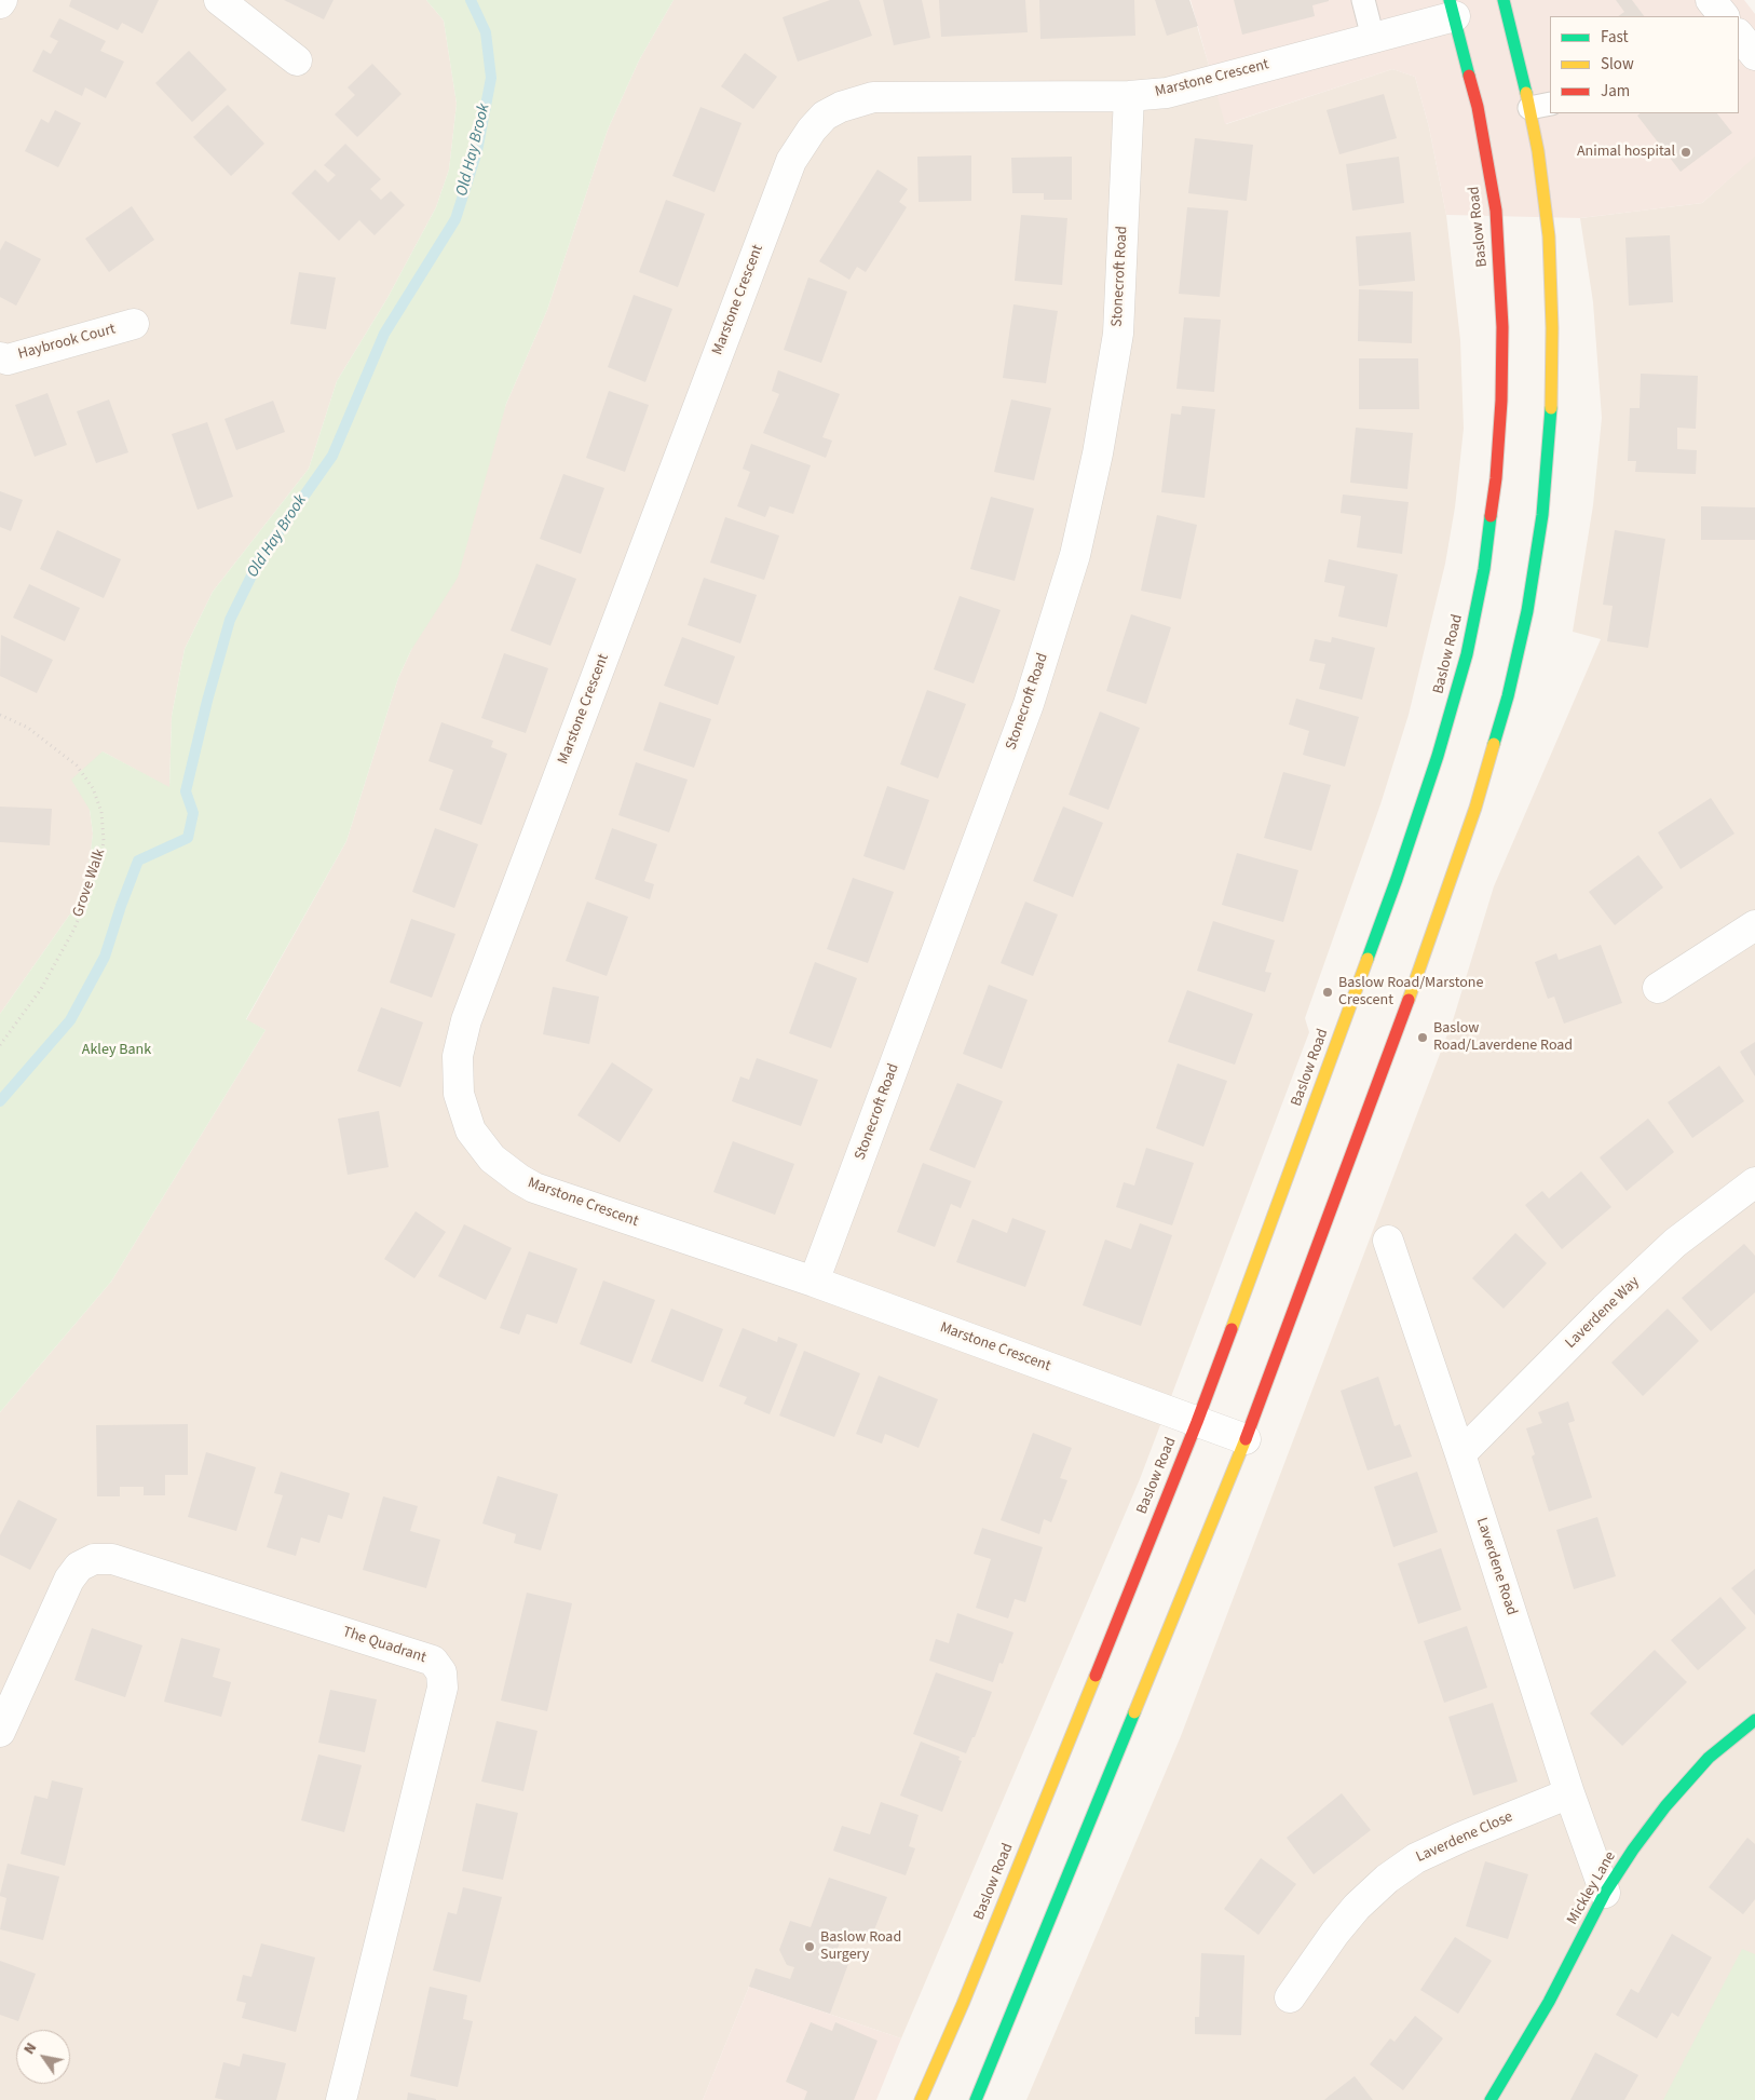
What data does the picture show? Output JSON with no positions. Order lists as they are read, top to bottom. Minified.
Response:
{"streets":{"main road":["Baslow Road","Mickley Lane"],"street":["Marstone Crescent","Stonecroft Road","Haybrook Court","Laverdene Way","Laverdene Road","The Quadrant","Laverdene Close"],"path":["Grove Walk"]},"crossings":[["Marstone Crescent","Baslow Road"],["Marstone Crescent","Stonecroft Road"],["Laverdene Way","Laverdene Road"],["Laverdene Road","Laverdene Close"],["Laverdene Road","Mickley Lane"]],"water":["Old Hay Brook"],"parks":["Akley Bank"],"places":["Animal hospital","Baslow Road/Marstone Crescent","Baslow Road/Laverdene Road","Baslow Road Surgery"],"legend":["Fast","Slow","Jam"],"north":"top left"}
